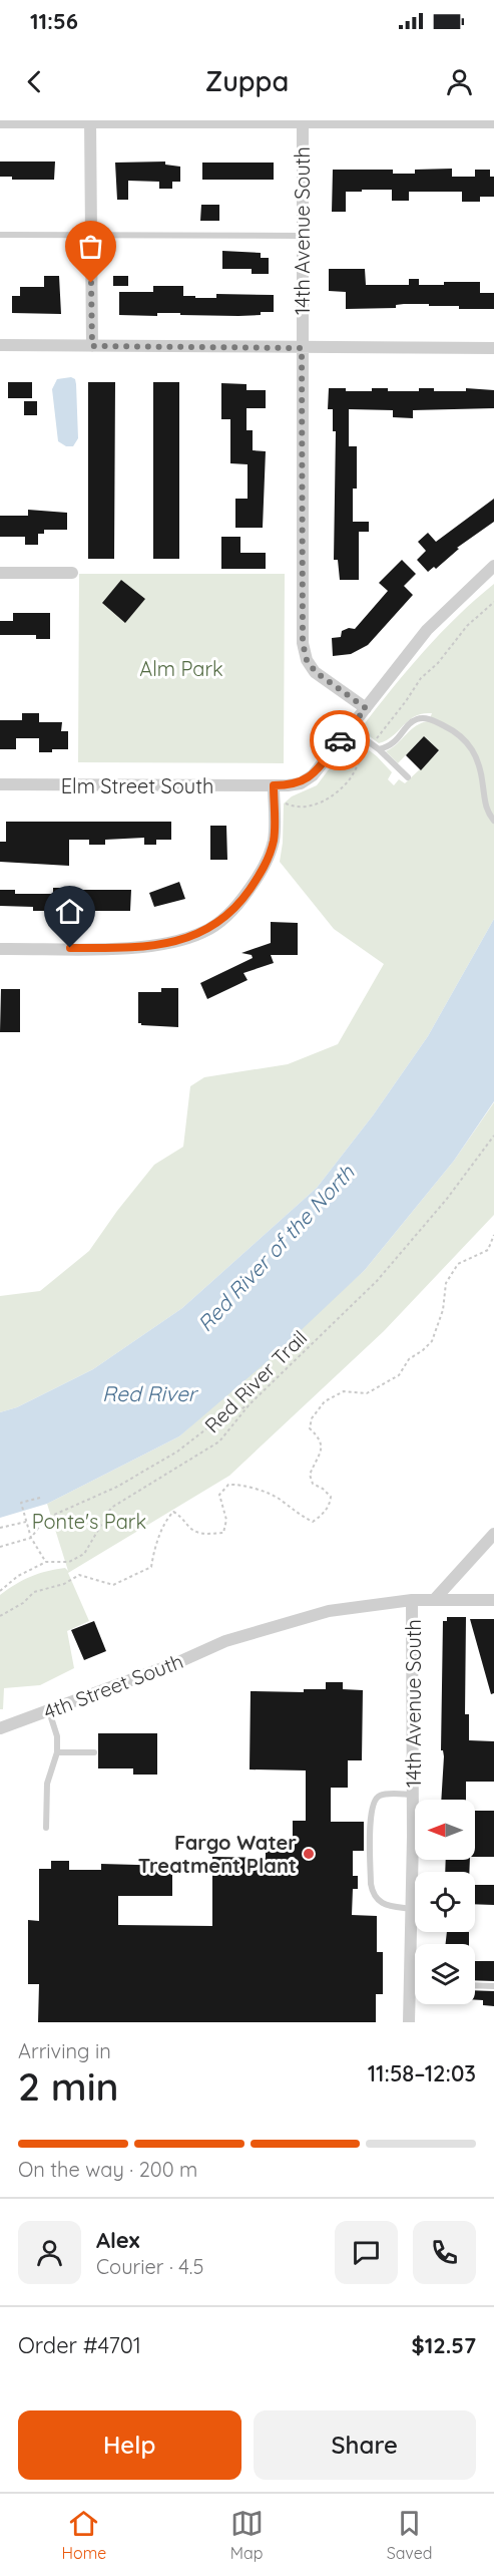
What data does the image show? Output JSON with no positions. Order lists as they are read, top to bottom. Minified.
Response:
{"streets":{"street":["14th Avenue South","Elm Street South","4th Street South"],"path":["Red River Trail"]},"crossings":[["14th Avenue South","Elm Street South"],["14th Avenue South","4th Street South"]],"water":["Red River of the North","Red River"],"parks":["Alm Park","Ponte's Park"],"places":["Fargo Water Treatment Plant"],"north":"left","page":{"status":"11:56","header":"Zuppa","heading":["2 min","Arriving in","11:58–12:03"],"panel":["Alex","Courier · 4.5","Order #4701","$12.57"],"bar":"On the way · 200 m","buttons":["Help","Share"],"tabs":["Home","Map","Saved"]}}
